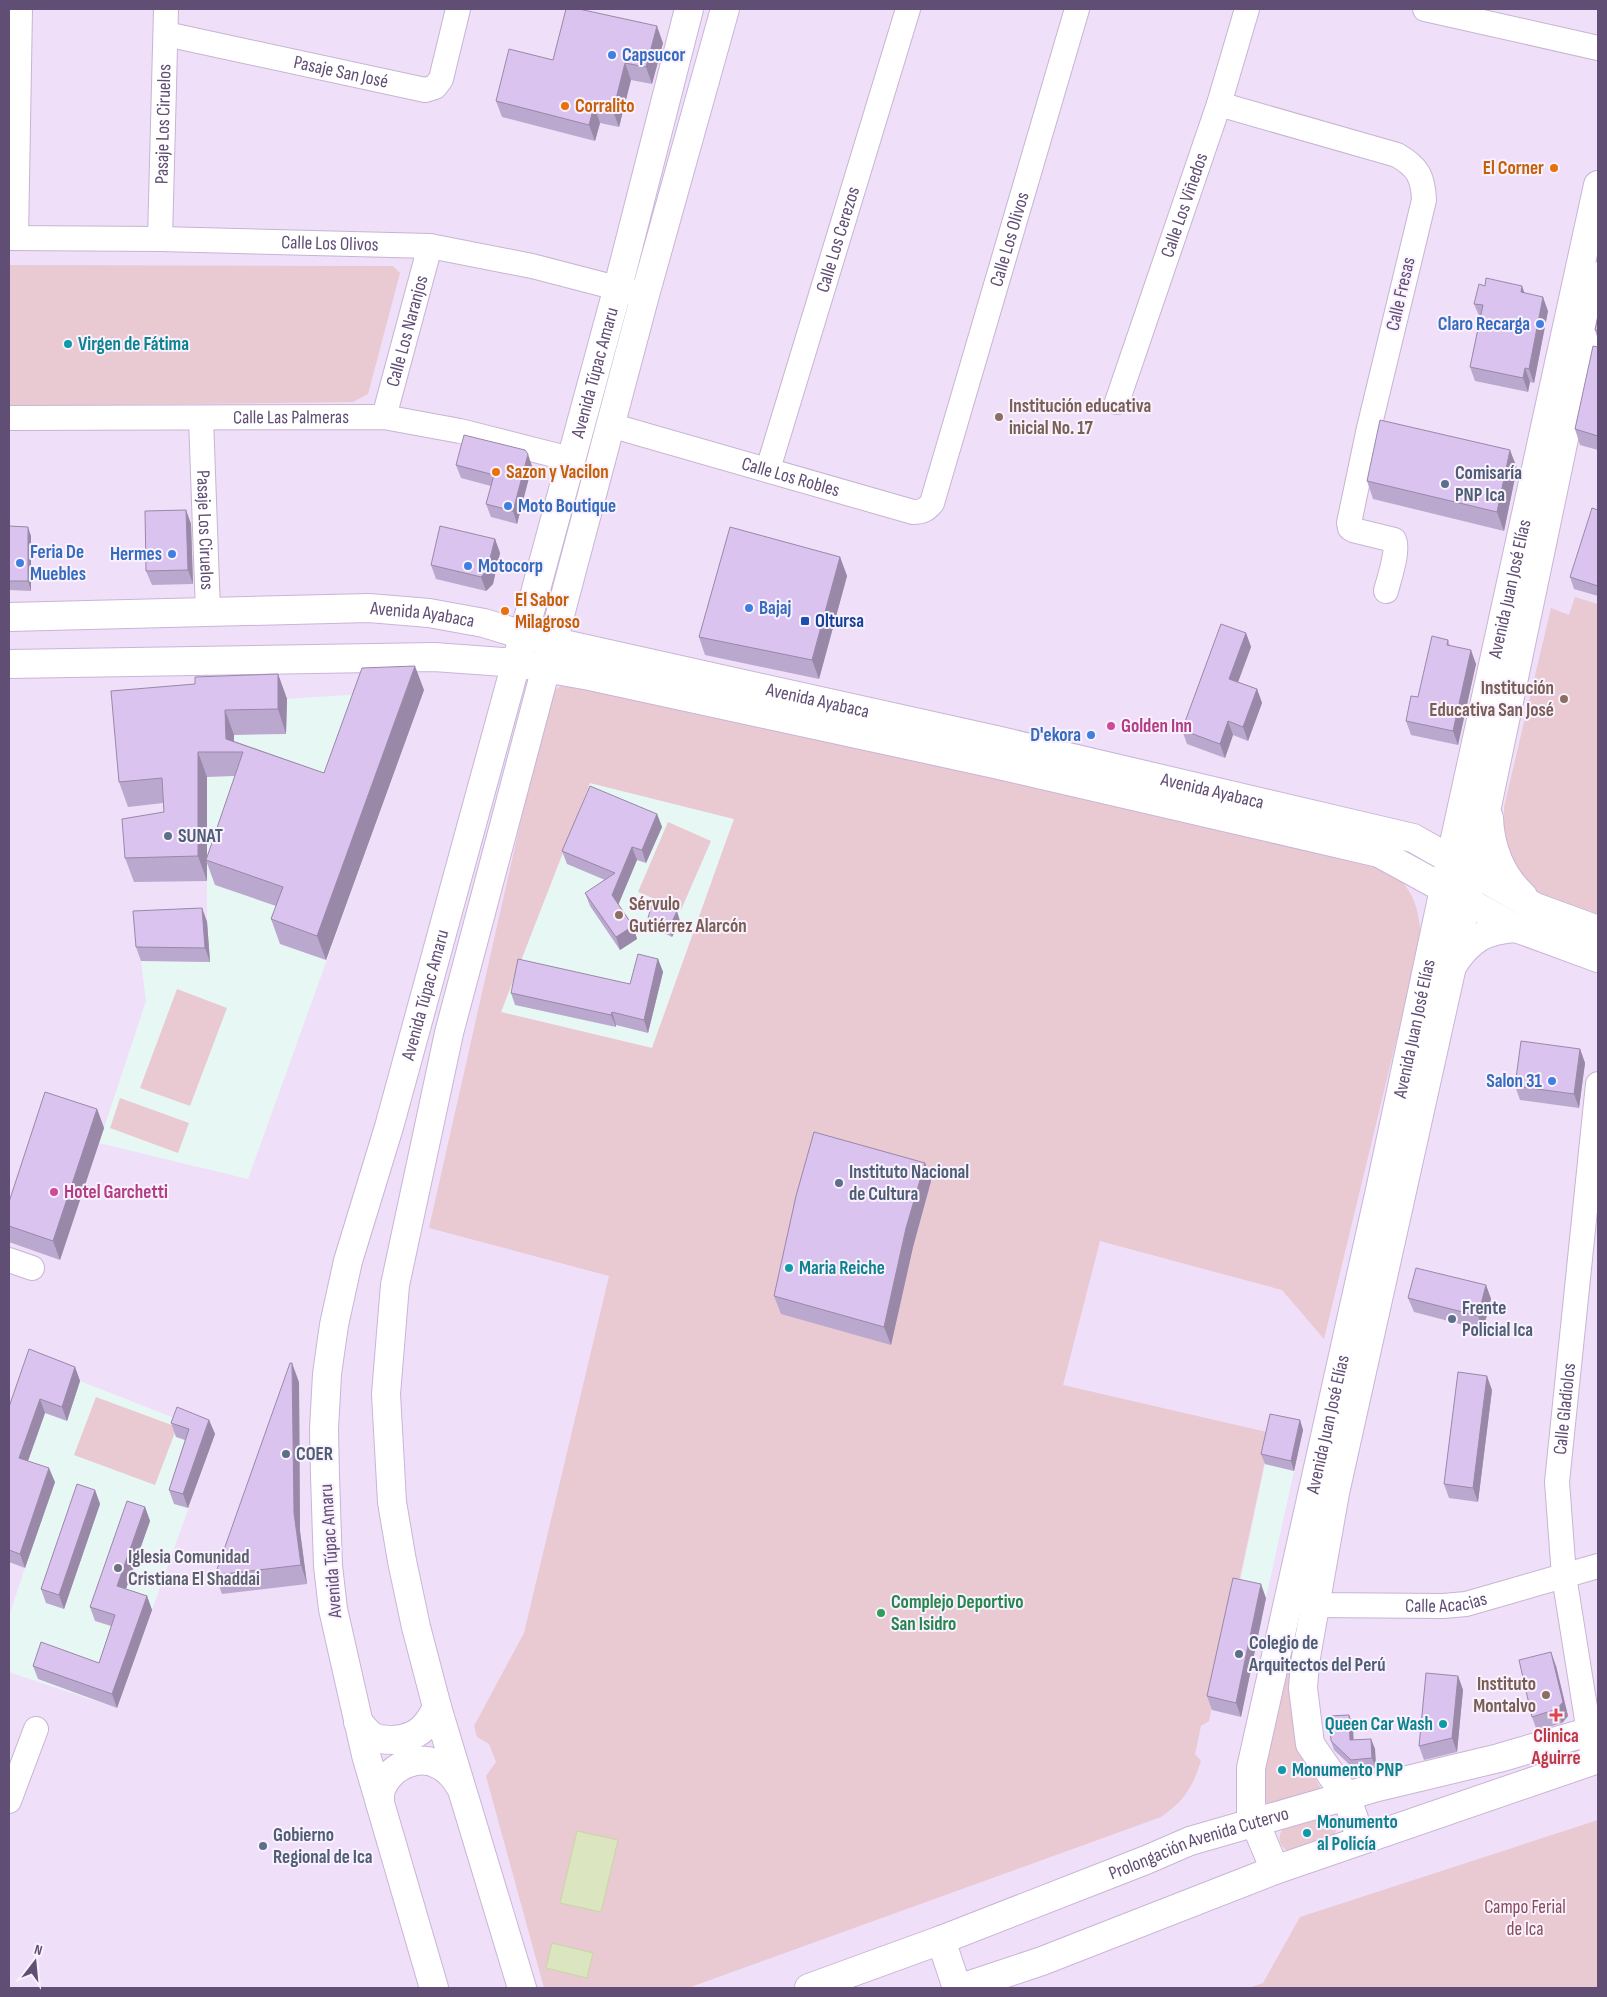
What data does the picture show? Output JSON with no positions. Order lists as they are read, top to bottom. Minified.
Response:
{"streets":{"street":["Pasaje San José","Pasaje Los Ciruelos","Calle Los Viñedos","Calle Los Cerezos","Calle Los Olivos","Calle Fresas","Calle Los Naranjos","Avenida Túpac Amaru","Calle Las Palmeras","Calle Los Robles","Avenida Juan José Elías","Avenida Ayabaca","Calle Gladiolos","Calle Acacias","Prolongación Avenida Cutervo"]},"crossings":[["Pasaje San José","Pasaje Los Ciruelos"],["Pasaje Los Ciruelos","Calle Los Olivos"],["Pasaje Los Ciruelos","Calle Las Palmeras"],["Pasaje Los Ciruelos","Avenida Ayabaca"],["Calle Los Viñedos","Calle Fresas"],["Calle Los Cerezos","Calle Los Robles"],["Calle Los Olivos","Calle Los Naranjos"],["Calle Los Olivos","Avenida Túpac Amaru"],["Calle Los Olivos","Calle Los Robles"],["Calle Los Naranjos","Calle Las Palmeras"],["Avenida Túpac Amaru","Calle Las Palmeras"],["Avenida Túpac Amaru","Calle Los Robles"],["Avenida Túpac Amaru","Avenida Ayabaca"],["Avenida Juan José Elías","Avenida Ayabaca"],["Avenida Juan José Elías","Calle Acacias"],["Avenida Juan José Elías","Prolongación Avenida Cutervo"],["Calle Gladiolos","Calle Acacias"],["Calle Gladiolos","Prolongación Avenida Cutervo"]],"parks":["Campo Ferial de Ica"],"places":{"other":["Capsucor","Corralito","El Corner","Claro Recarga","Virgen de Fátima","Institución educativa inicial No. 17","Sazon y Vacilon","Comisaría PNP Ica","Moto Boutique","Hermes","Feria De Muebles","Motocorp","Bajaj","El Sabor Milagroso","Institución Educativa San José","Golden Inn","D'ekora","SUNAT","Sérvulo Gutiérrez Alarcón","Salon 31","Instituto Nacional de Cultura","Hotel Garchetti","Maria Reiche","Frente Policial Ica","COER","Iglesia Comunidad Cristiana El Shaddai","Complejo Deportivo San Isidro","Colegio de Arquitectos del Perú","Instituto Montalvo","Queen Car Wash","Monumento PNP","Monumento al Policía","Gobierno Regional de Ica"],"transit":["Oltursa"],"health":["Clinica Aguirre"]},"north":"top"}
